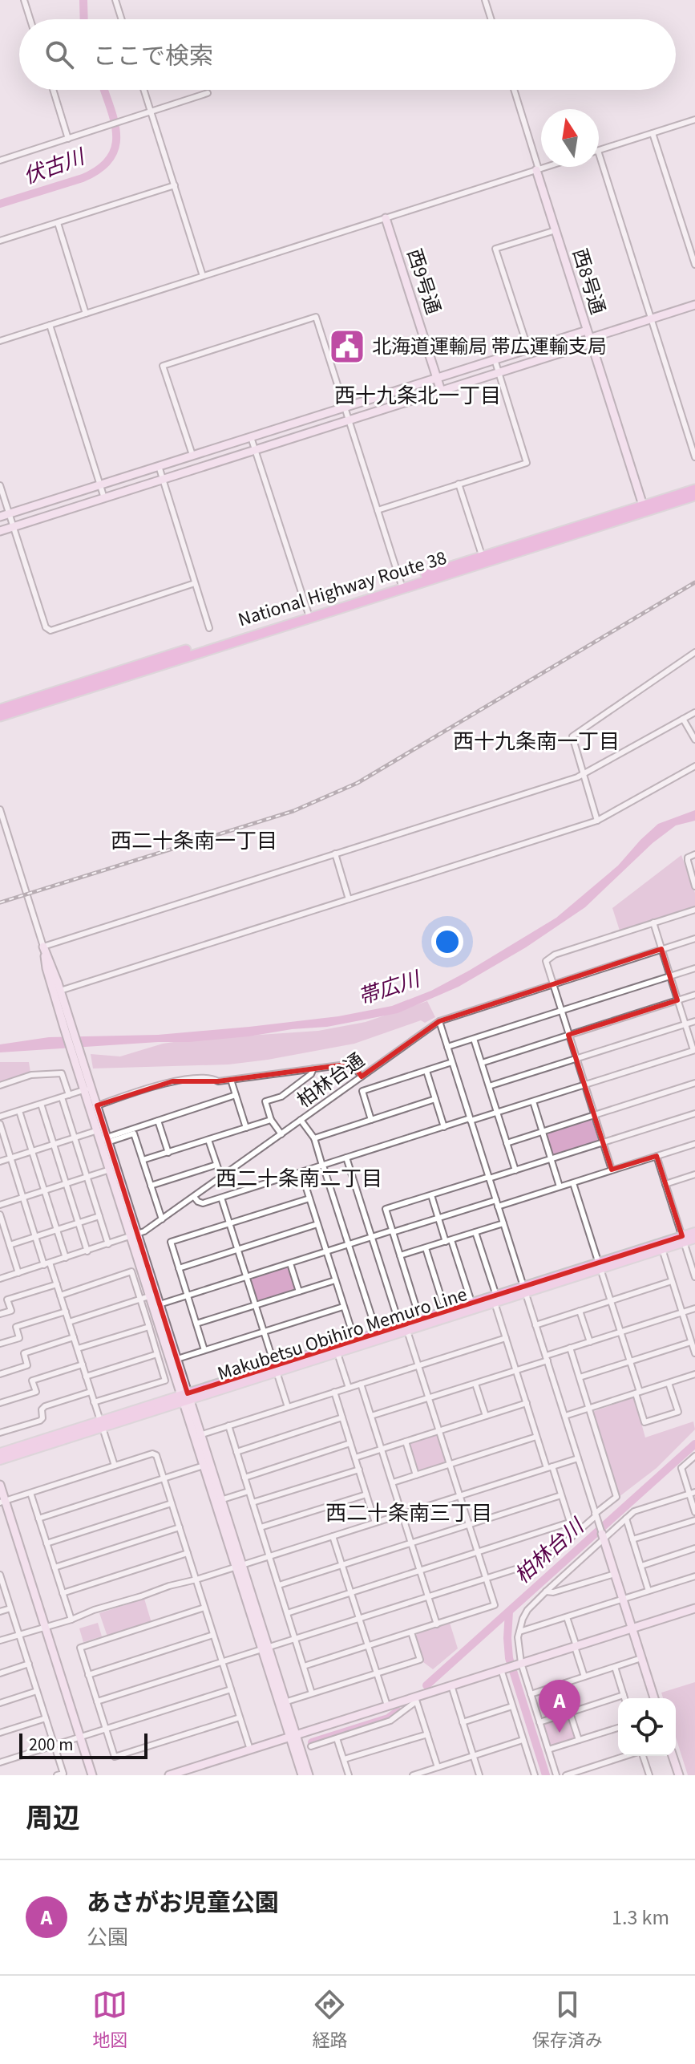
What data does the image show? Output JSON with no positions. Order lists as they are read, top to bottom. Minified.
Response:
{"streets":{"highway":["National Highway Route 38"],"main road":["Makubetsu Obihiro Memuro Line"],"street":["西9号通","西8号通","柏林台通"]},"crossings":[["西8号通","National Highway Route 38"]],"districts":["西十九条北一丁目","西十九条南一丁目","西二十条南一丁目","西二十条南二丁目","西二十条南三丁目"],"water":["伏古川","帯広川","柏林台川"],"places":{"public building":["北海道運輸局 帯広運輸支局"]},"scale_bar":"200 m","north":"top","page":{"search":"ここで検索","pins":"A","scale":"200 m","heading":"周辺","list":[{"mark":"A","name":"あさがお児童公園","note":"公園","value":"1.3 km"}],"nav":["地図","経路","保存済み"]}}
